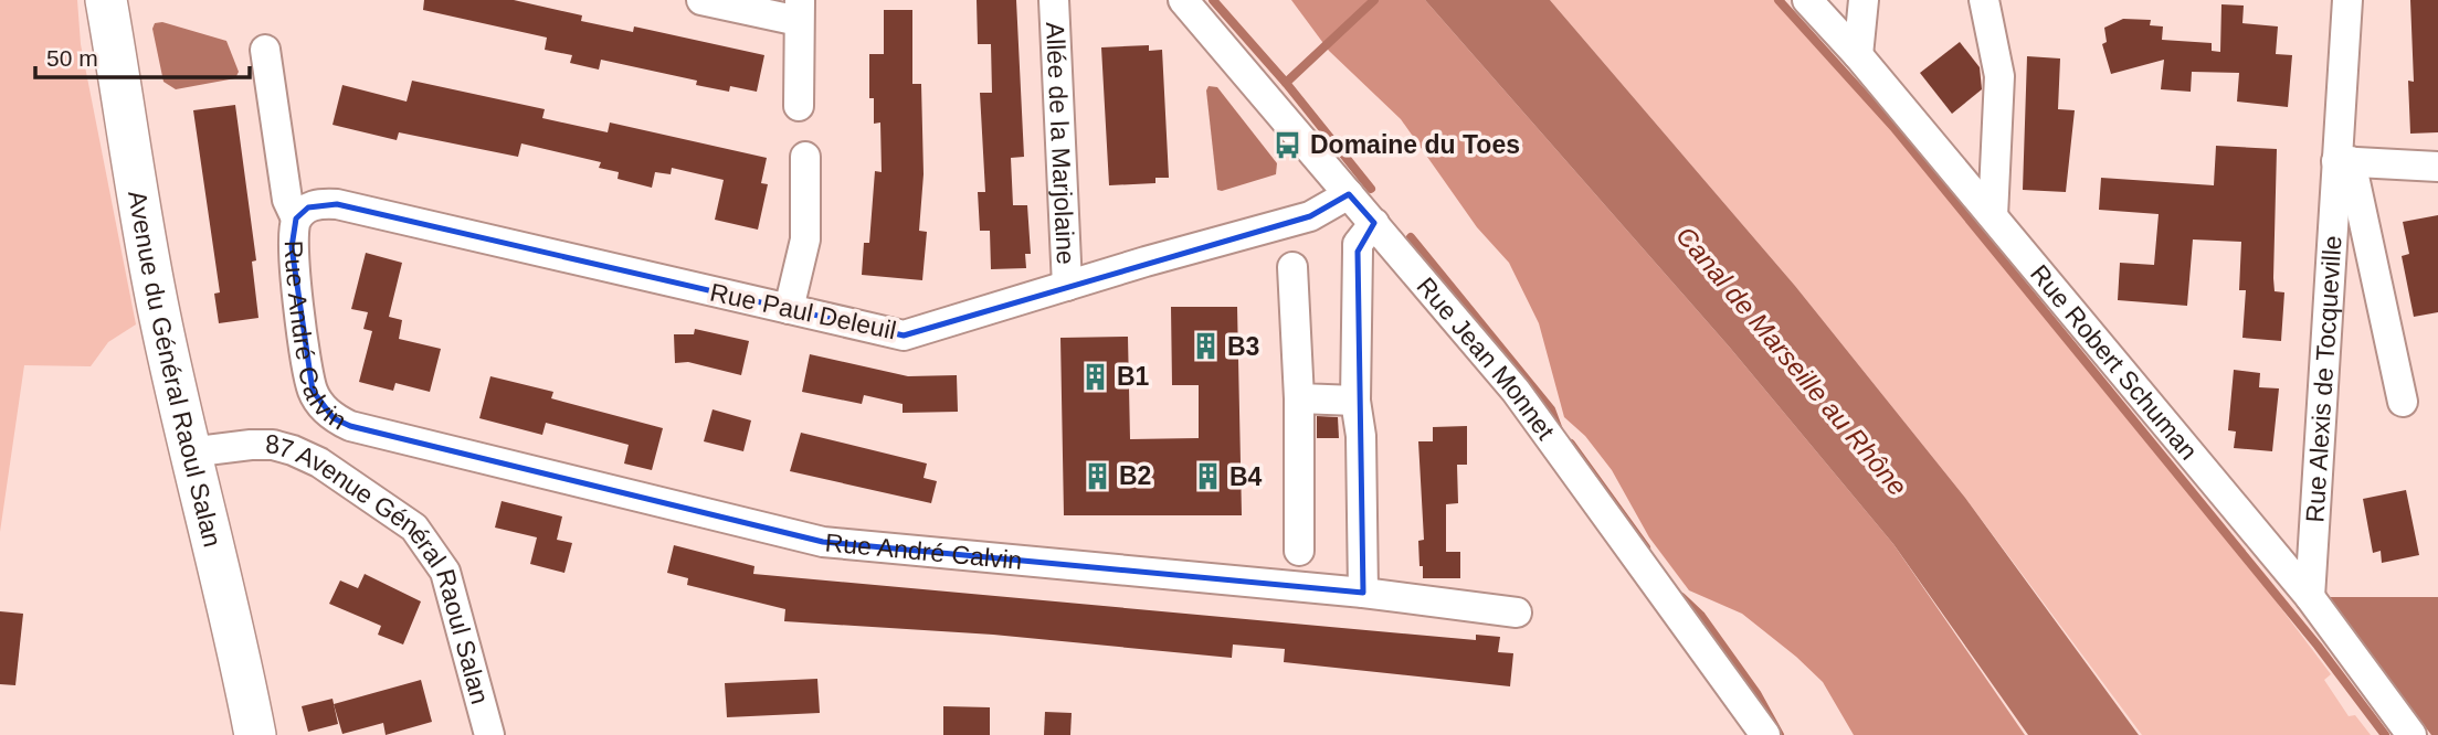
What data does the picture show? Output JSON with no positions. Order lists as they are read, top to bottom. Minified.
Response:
{"streets":{"main road":["Avenue du Général Raoul Salan"],"street":["Allée de la Marjolaine","Rue Paul Deleuil","Rue André Calvin","Rue Jean Monnet","Rue Robert Schuman","Rue Alexis de Tocqueville","87 Avenue Général Raoul Salan"]},"crossings":[["Allée de la Marjolaine","Rue Paul Deleuil"],["Rue Paul Deleuil","Rue André Calvin"],["Rue Paul Deleuil","Rue Jean Monnet"],["Rue Robert Schuman","Rue Alexis de Tocqueville"],["Avenue du Général Raoul Salan","87 Avenue Général Raoul Salan"]],"water":["Canal de Marseille au Rhône"],"places":{"bus stop":["Domaine du Toes"],"building":["B3","B1","B2","B4"]},"scale_bar":"50 m"}
